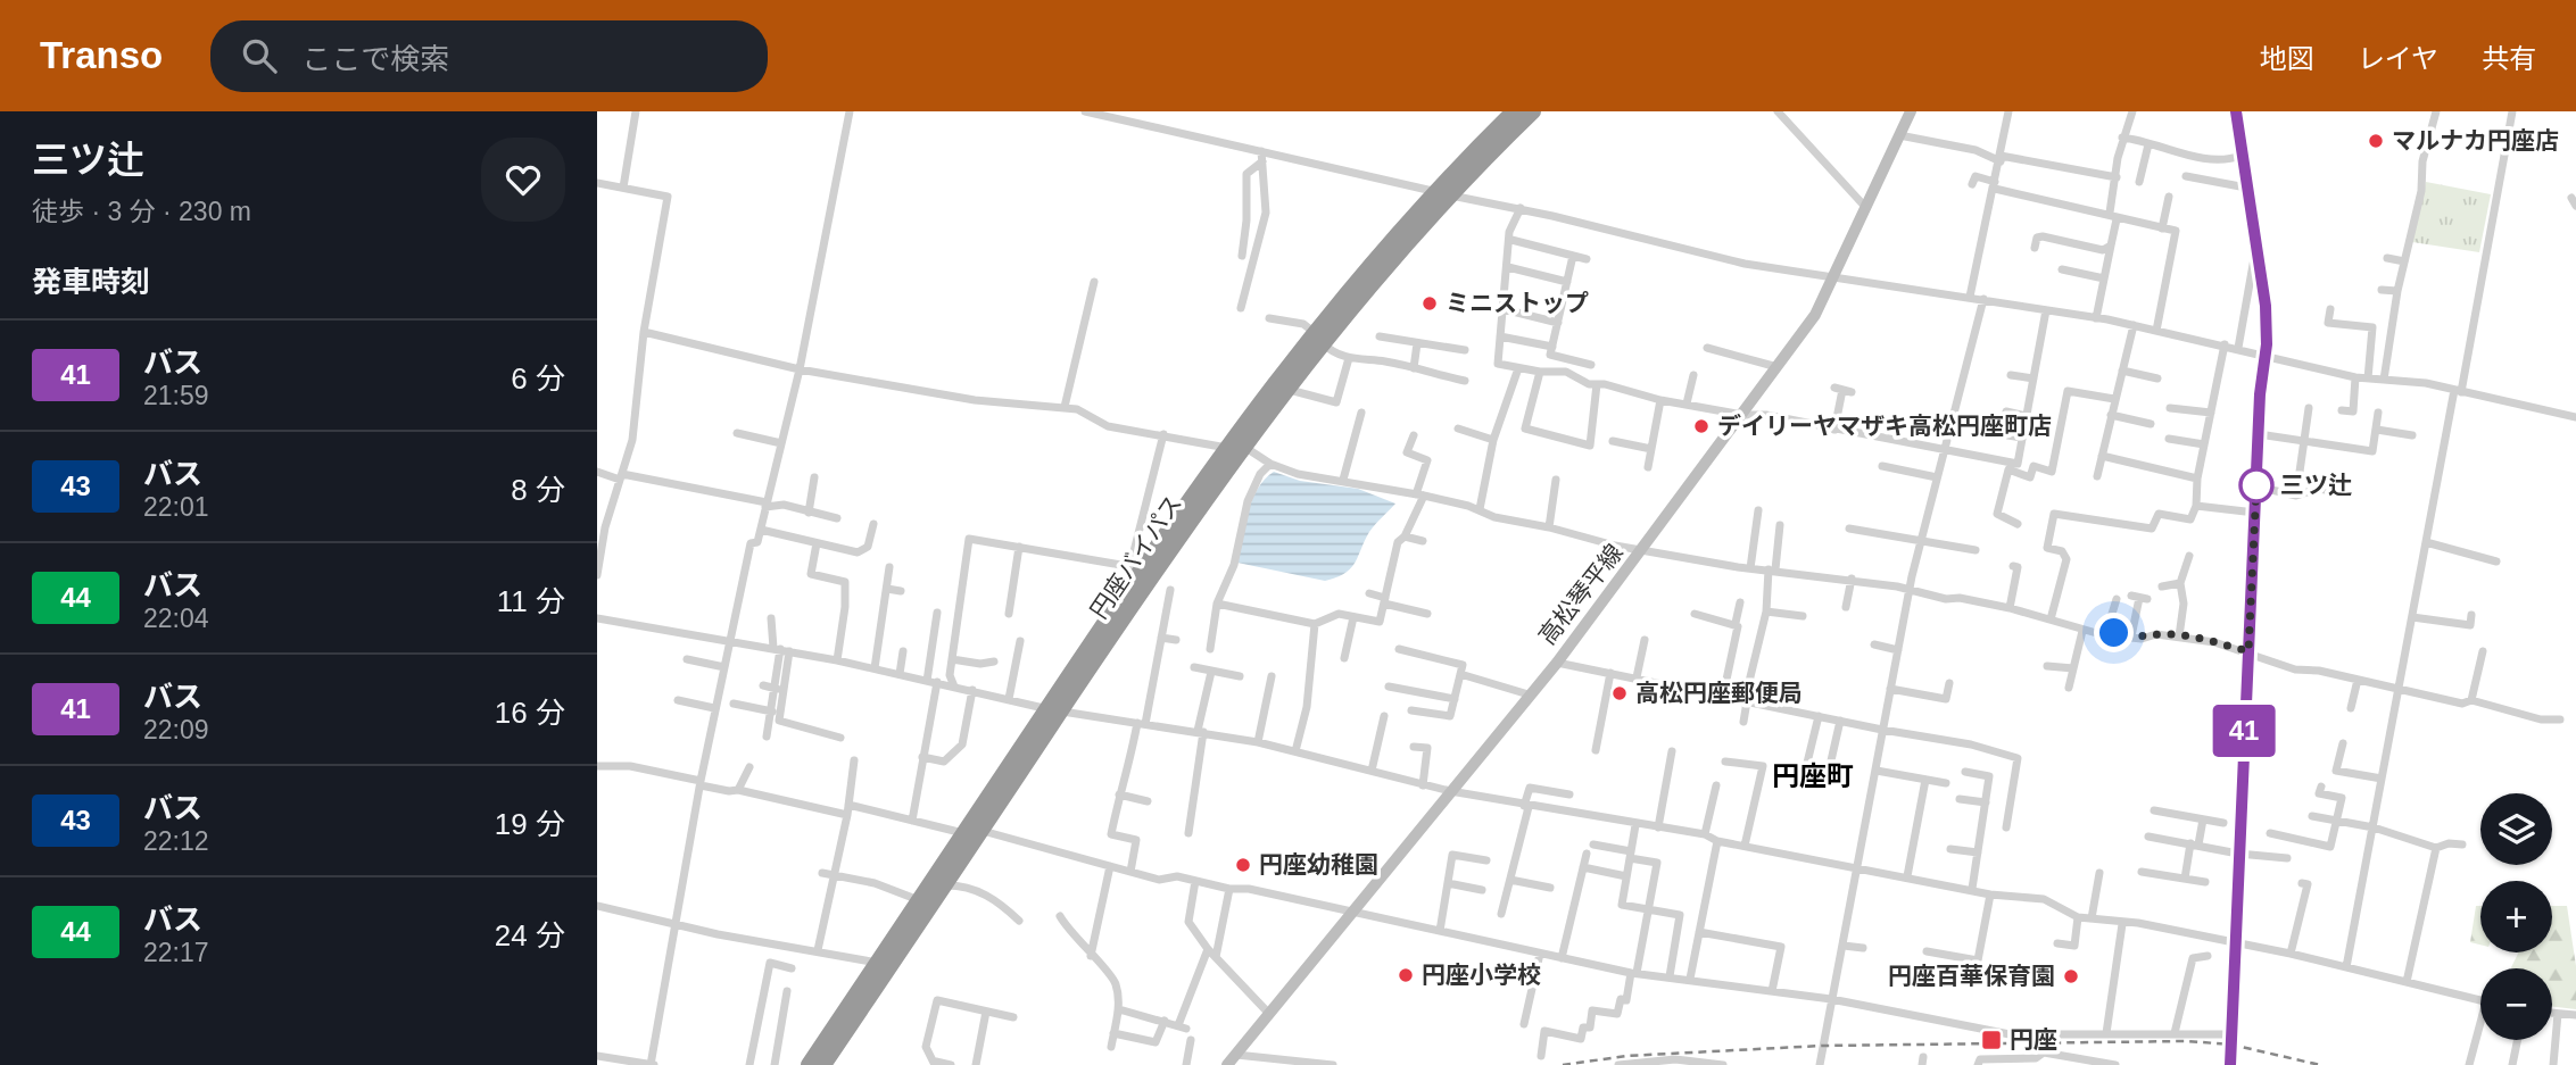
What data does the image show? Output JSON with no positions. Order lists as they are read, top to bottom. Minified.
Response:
{"streets":{"highway":["円座バイパス"],"main road":["高松琴平線"]},"districts":["円座町"],"places":{"other":["マルナカ円座店","ミニストップ","デイリーヤマザキ高松円座町店","三ツ辻","高松円座郵便局","円座幼稚園","円座小学校","円座百華保育園"],"transit":["円座"]},"lines":["bus line 41"],"page":{"header":"Transo","search":"ここで検索","nav":["地図","レイヤ","共有"],"heading":[["三ツ辻","徒歩 · 3 分 · 230 m"],"発車時刻"],"on_map":"41","list":[{"mark":"41","name":"バス","note":"21:59","value":"6 分"},{"mark":"43","name":"バス","note":"22:01","value":"8 分"},{"mark":"44","name":"バス","note":"22:04","value":"11 分"},{"mark":"41","name":"バス","note":"22:09","value":"16 分"},{"mark":"43","name":"バス","note":"22:12","value":"19 分"},{"mark":"44","name":"バス","note":"22:17","value":"24 分"}],"map_buttons":["+","−"]}}
